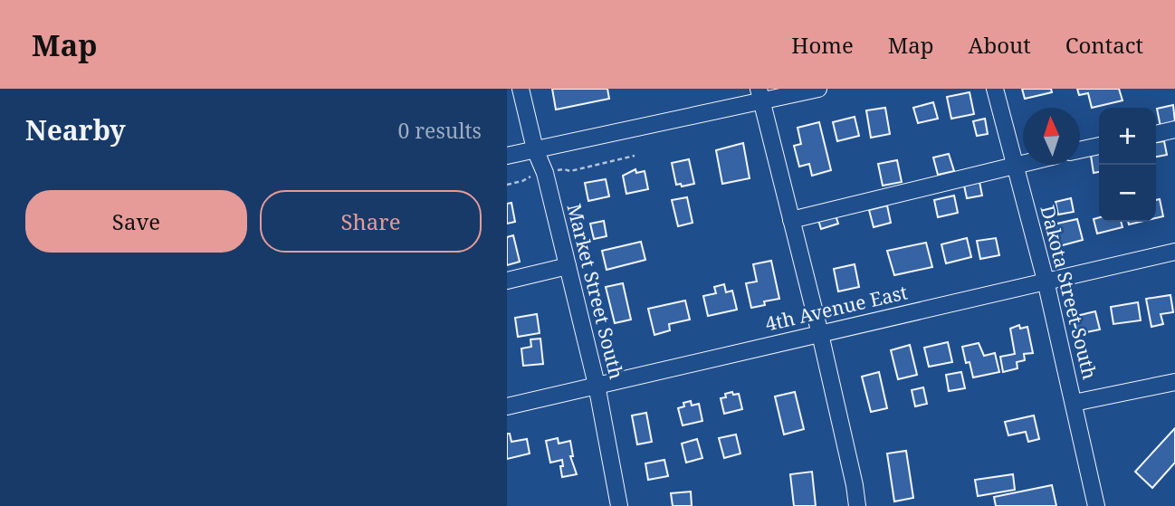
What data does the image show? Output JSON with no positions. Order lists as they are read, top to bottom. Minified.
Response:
{"streets":{"street":["Market Street South","Dakota Street South","4th Avenue East"]},"crossings":[["Market Street South","4th Avenue East"],["Dakota Street South","4th Avenue East"]],"north":"top","page":{"header":"Map","nav":["Home","Map","About","Contact"],"heading":["Nearby","0 results"],"map_buttons":["+","−"],"buttons":["Save","Share"]}}
